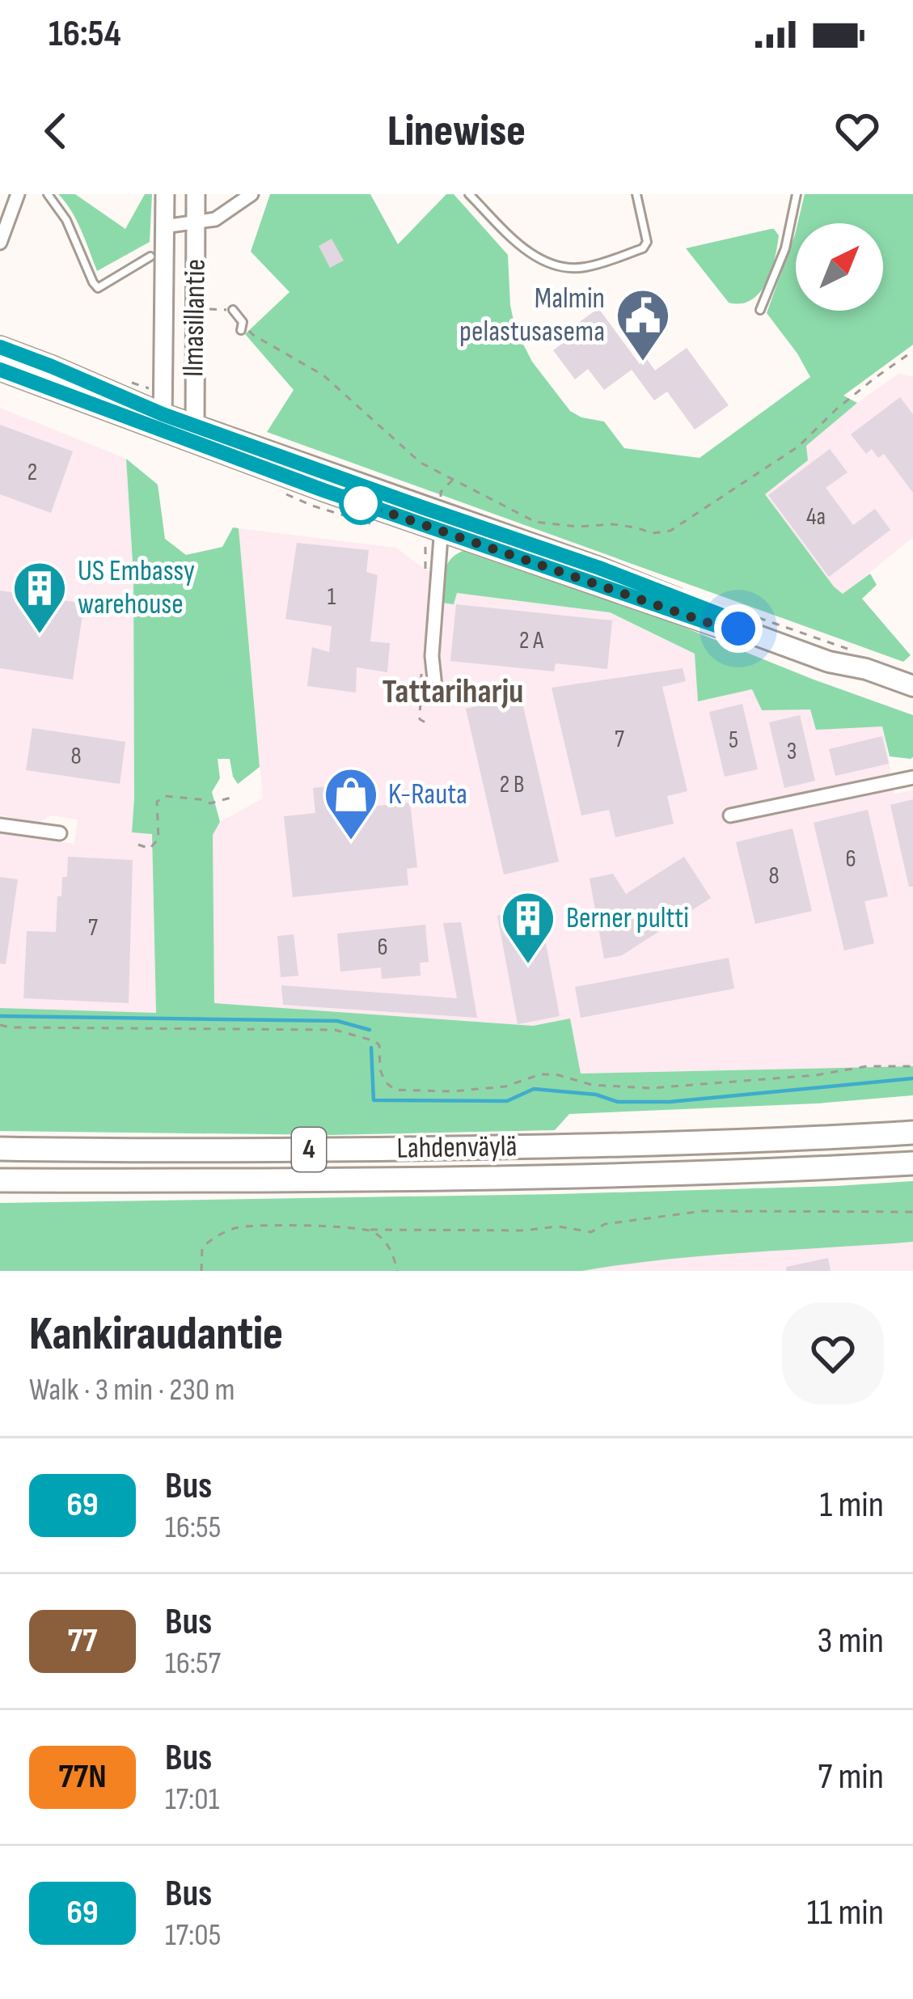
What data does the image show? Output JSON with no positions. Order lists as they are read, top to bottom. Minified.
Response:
{"streets":{"highway":["Lahdenväylä","4"],"main road":["Ilmasillantie"]},"districts":["Tattariharju"],"places":{"public building":["Malmin pelastusasema"],"building":["US Embassy warehouse","Berner pultti"],"shop":["K-Rauta"]},"lines":["bus line 69"],"house_numbers":["2","4a","1","2 A","7","5","3","8","2 B","6","8","7","6"],"north":"top right","page":{"status":"16:54","header":"Linewise","heading":["Kankiraudantie","Walk · 3 min · 230 m"],"list":[{"mark":"69","name":"Bus","note":"16:55","value":"1 min"},{"mark":"77","name":"Bus","note":"16:57","value":"3 min"},{"mark":"77N","name":"Bus","note":"17:01","value":"7 min"},{"mark":"69","name":"Bus","note":"17:05","value":"11 min"}]}}
